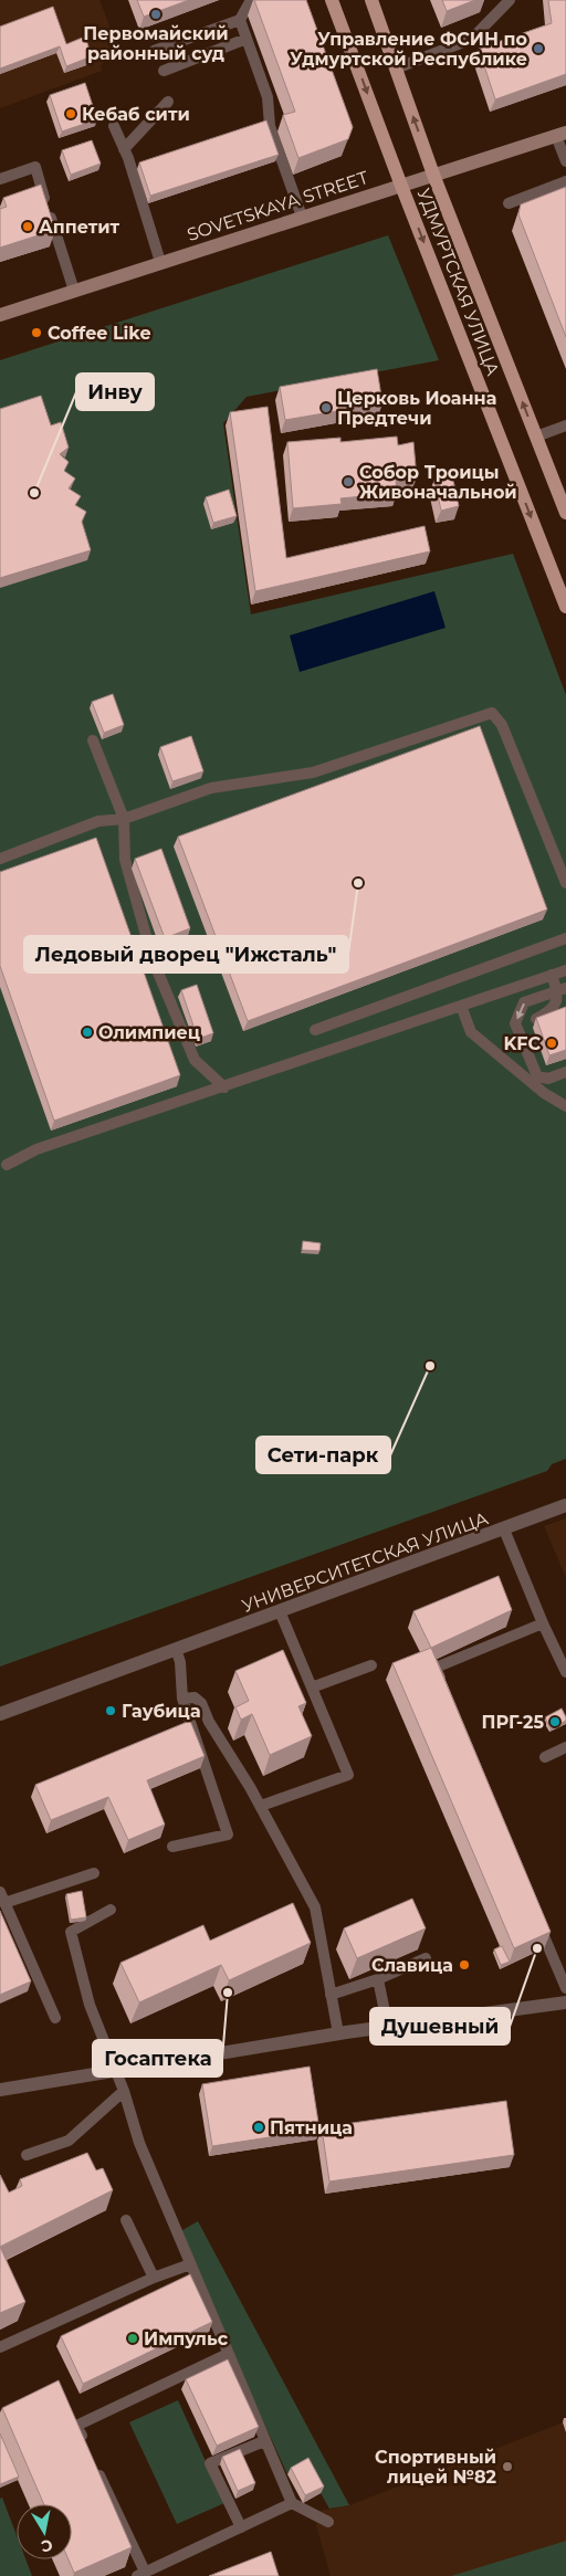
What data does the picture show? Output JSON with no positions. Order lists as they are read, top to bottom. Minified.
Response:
{"streets":{"main road":["SOVETSKAYA STREET","УДМУРТСКАЯ УЛИЦА"],"street":["УНИВЕРСИТЕТСКАЯ УЛИЦА"]},"crossings":[["SOVETSKAYA STREET","УДМУРТСКАЯ УЛИЦА"]],"places":["Первомайский районный суд","Управление ФСИН по Удмуртской Республике","Кебаб сити","Аппетит","Coffee Like","Церковь Иоанна Предтечи","Собор Троицы Живоначальной","Инву","Ледовый дворец \"Ижсталь\"","Олимпиец","KFC","Сети-парк","Гаубица","ПРГ-25","Душевный","Славица","Госаптека","Пятница","Импульс","Спортивный лицей №82"],"north":"bottom"}
